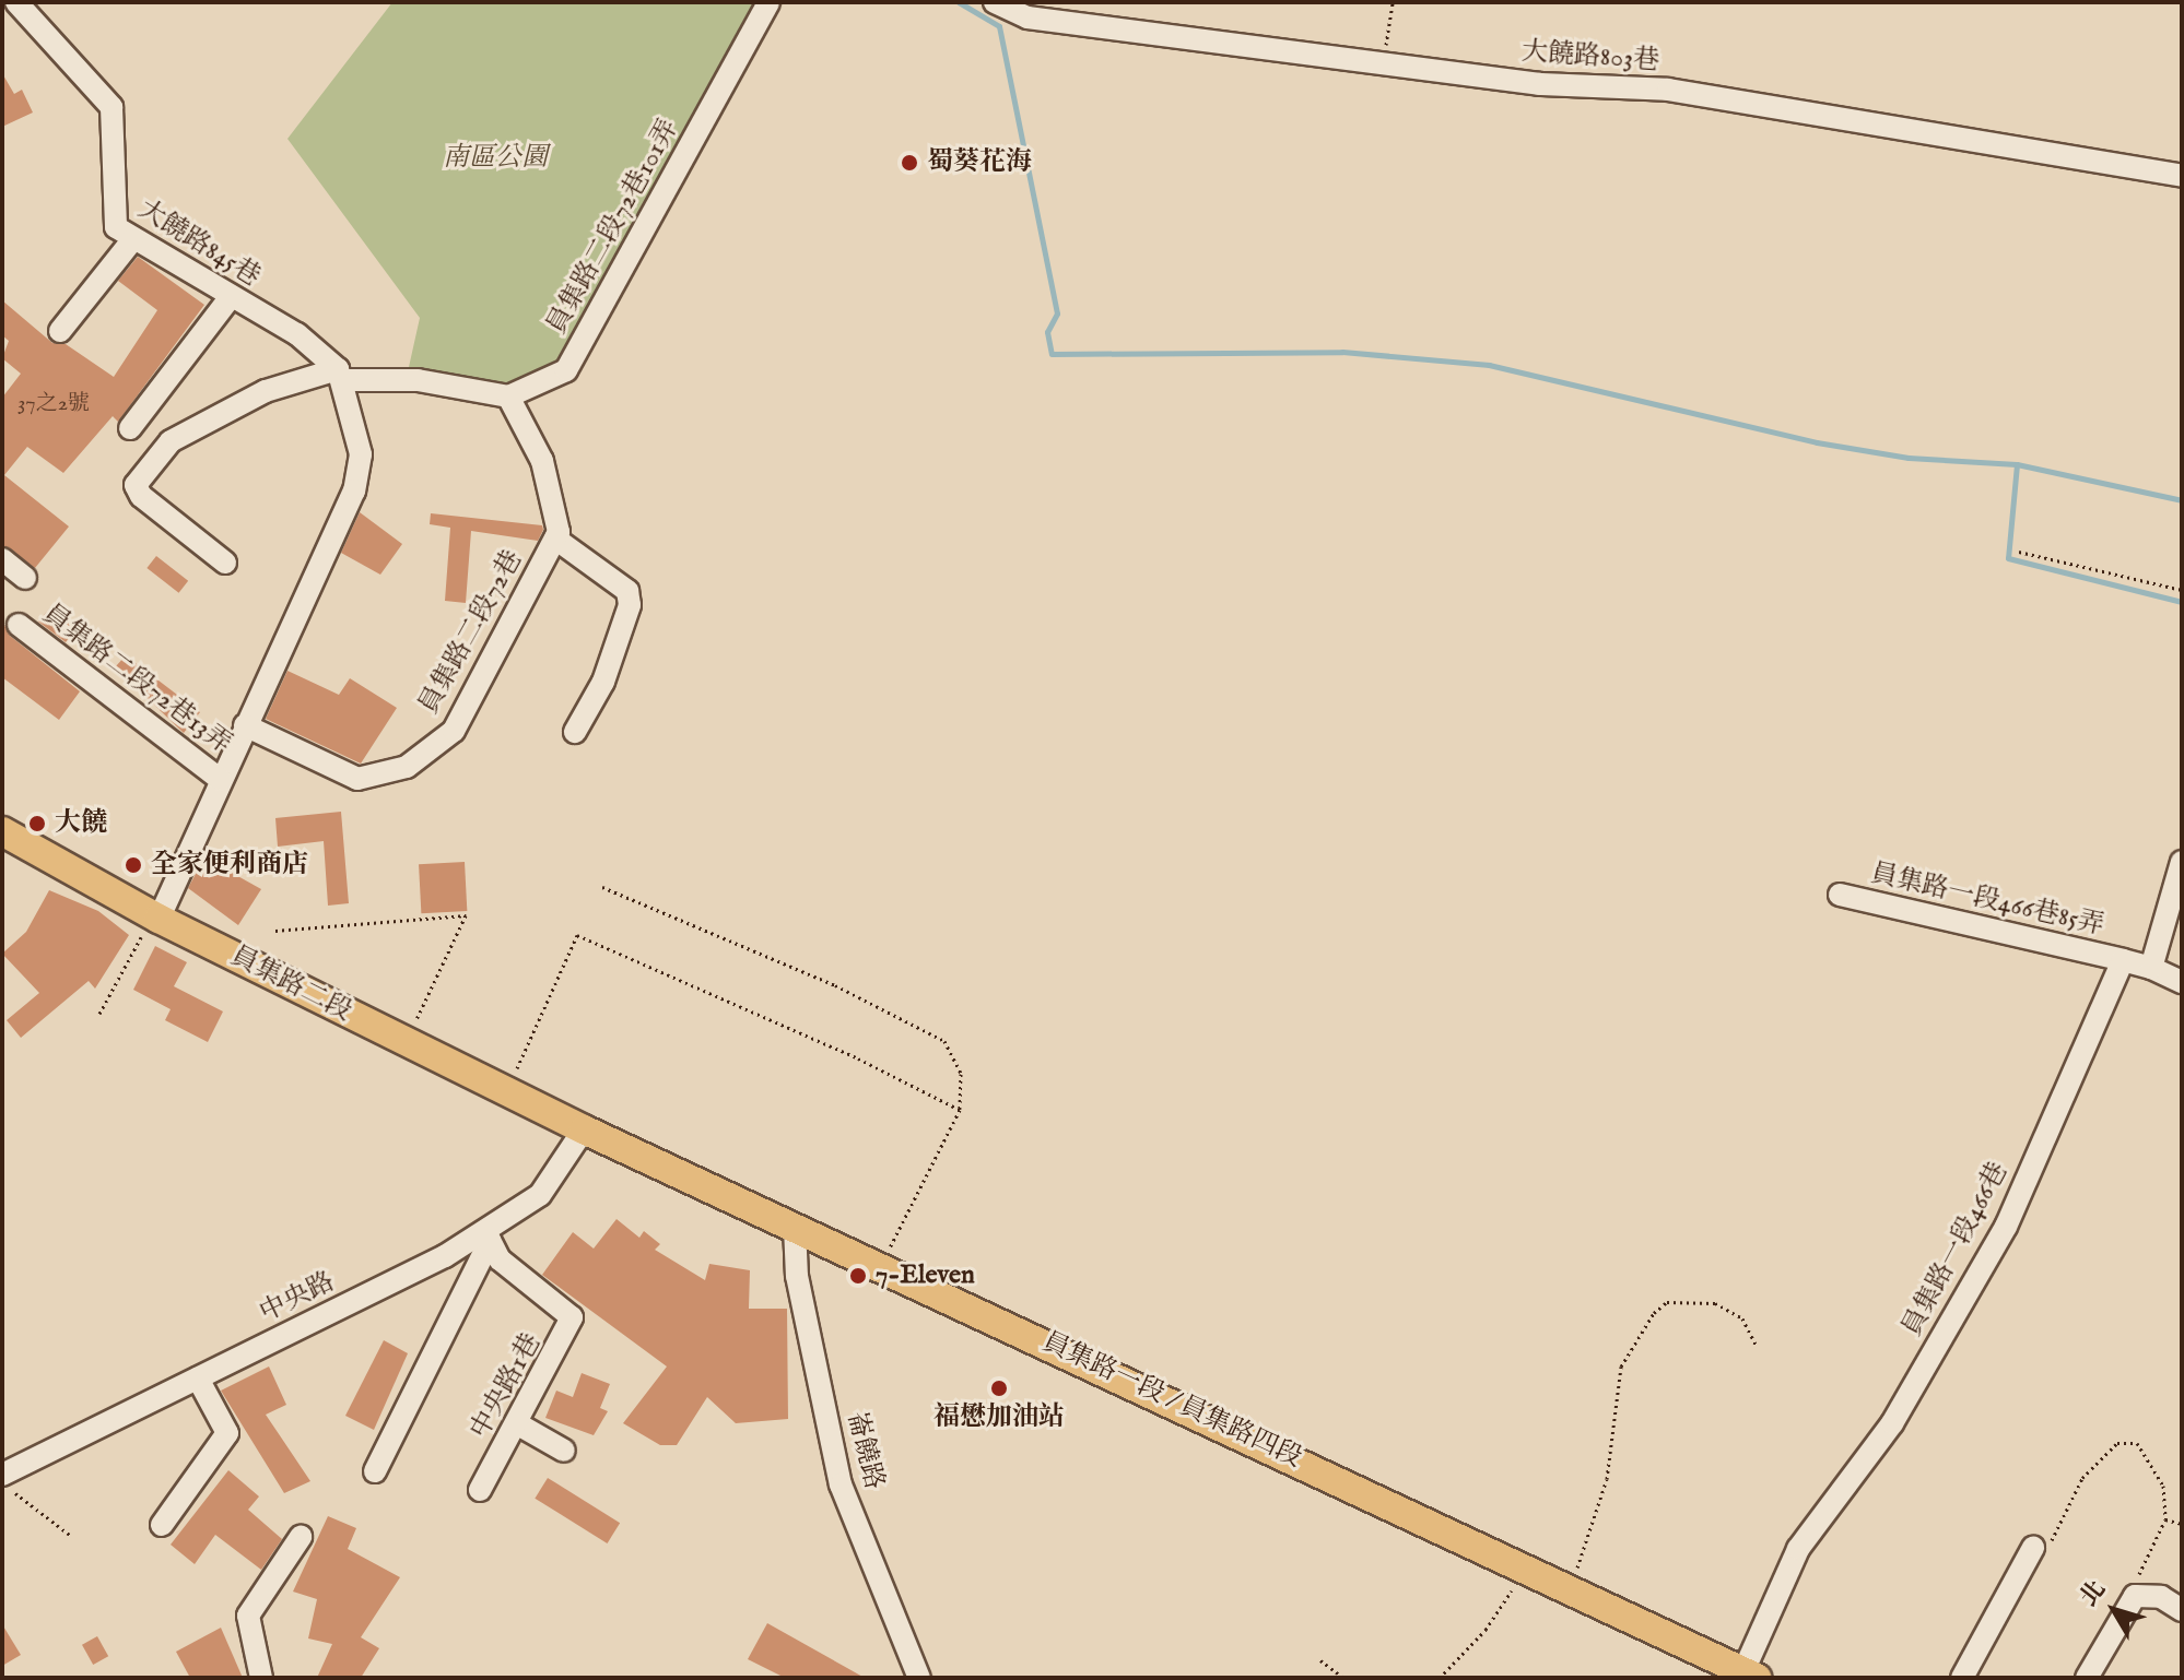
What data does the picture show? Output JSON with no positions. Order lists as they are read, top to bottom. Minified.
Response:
{"streets":{"main road":["員集路二段","員集路一段 / 員集路四段"],"street":["大饒路803巷","員集路二段72巷101弄","大饒路845巷","員集路二段72巷","員集路二段72巷13弄","員集路一段466巷85弄","員集路一段466巷","中央路","中央路1巷","崙饒路"]},"crossings":[["員集路二段72巷101弄","員集路二段72巷"],["員集路一段466巷85弄","員集路一段466巷"],["員集路二段","中央路"],["員集路二段","員集路一段 / 員集路四段"],["員集路一段466巷","員集路一段 / 員集路四段"],["中央路","中央路1巷"],["中央路","員集路一段 / 員集路四段"],["員集路一段 / 員集路四段","崙饒路"]],"parks":["南區公園"],"places":["蜀葵花海","大饒","全家便利商店","7-Eleven","福懋加油站"],"house_numbers":["37之2號"],"north":"top left"}
